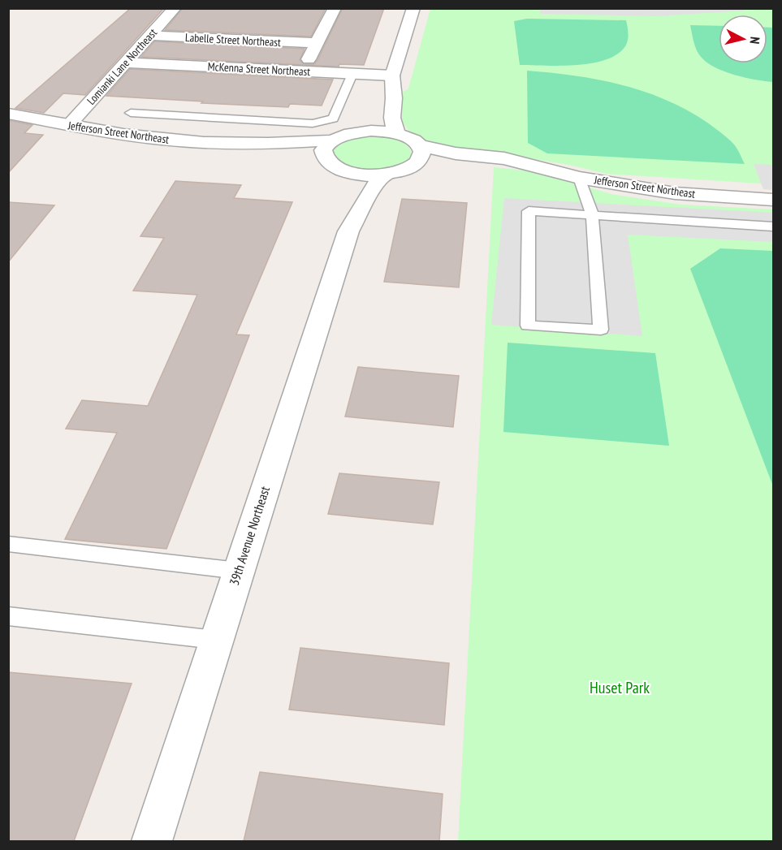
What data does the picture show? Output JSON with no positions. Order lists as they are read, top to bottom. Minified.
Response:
{"streets":{"street":["Labelle Street Northeast","Lomianki Lane Northeast","McKenna Street Northeast","Jefferson Street Northeast","39th Avenue Northeast"]},"crossings":[["Labelle Street Northeast","Lomianki Lane Northeast"],["Lomianki Lane Northeast","McKenna Street Northeast"],["Lomianki Lane Northeast","Jefferson Street Northeast"],["Jefferson Street Northeast","39th Avenue Northeast"]],"parks":["Huset Park"],"north":"right"}
